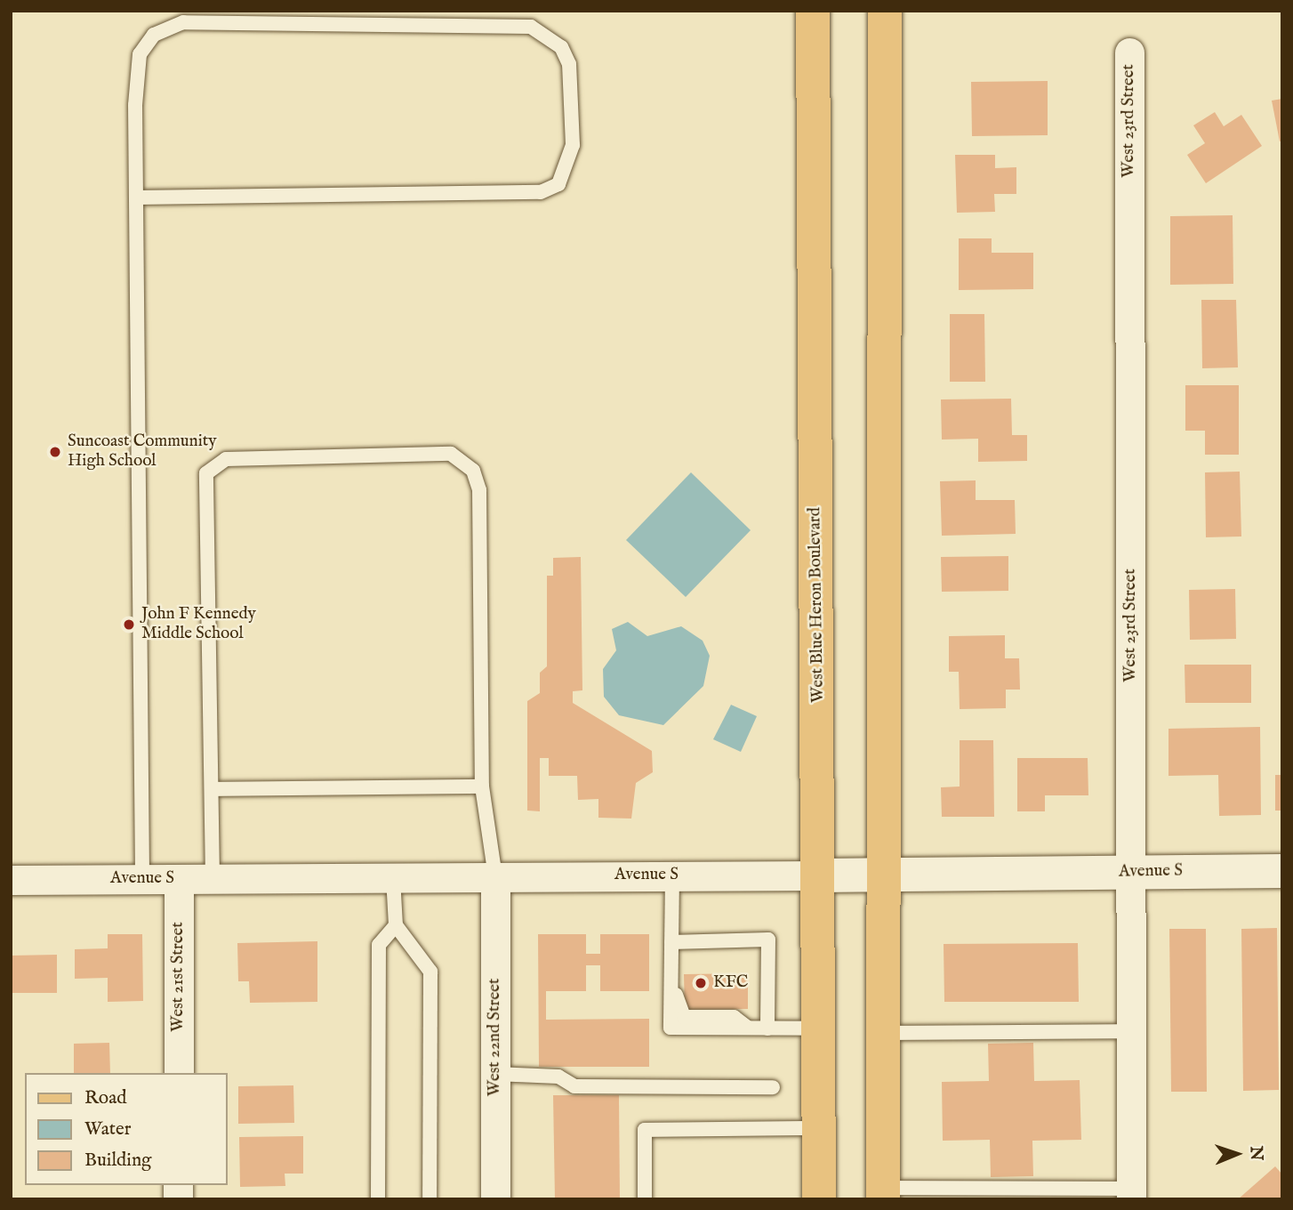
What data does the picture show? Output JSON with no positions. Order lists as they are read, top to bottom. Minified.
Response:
{"streets":{"main road":["West Blue Heron Boulevard"],"street":["West 23rd Street","Avenue S","West 21st Street","West 22nd Street"]},"crossings":[["West 23rd Street","Avenue S"],["West Blue Heron Boulevard","Avenue S"],["Avenue S","West 21st Street"],["Avenue S","West 22nd Street"]],"places":["Suncoast Community High School","John F Kennedy Middle School","KFC"],"legend":["Road","Water","Building"],"north":"right"}
